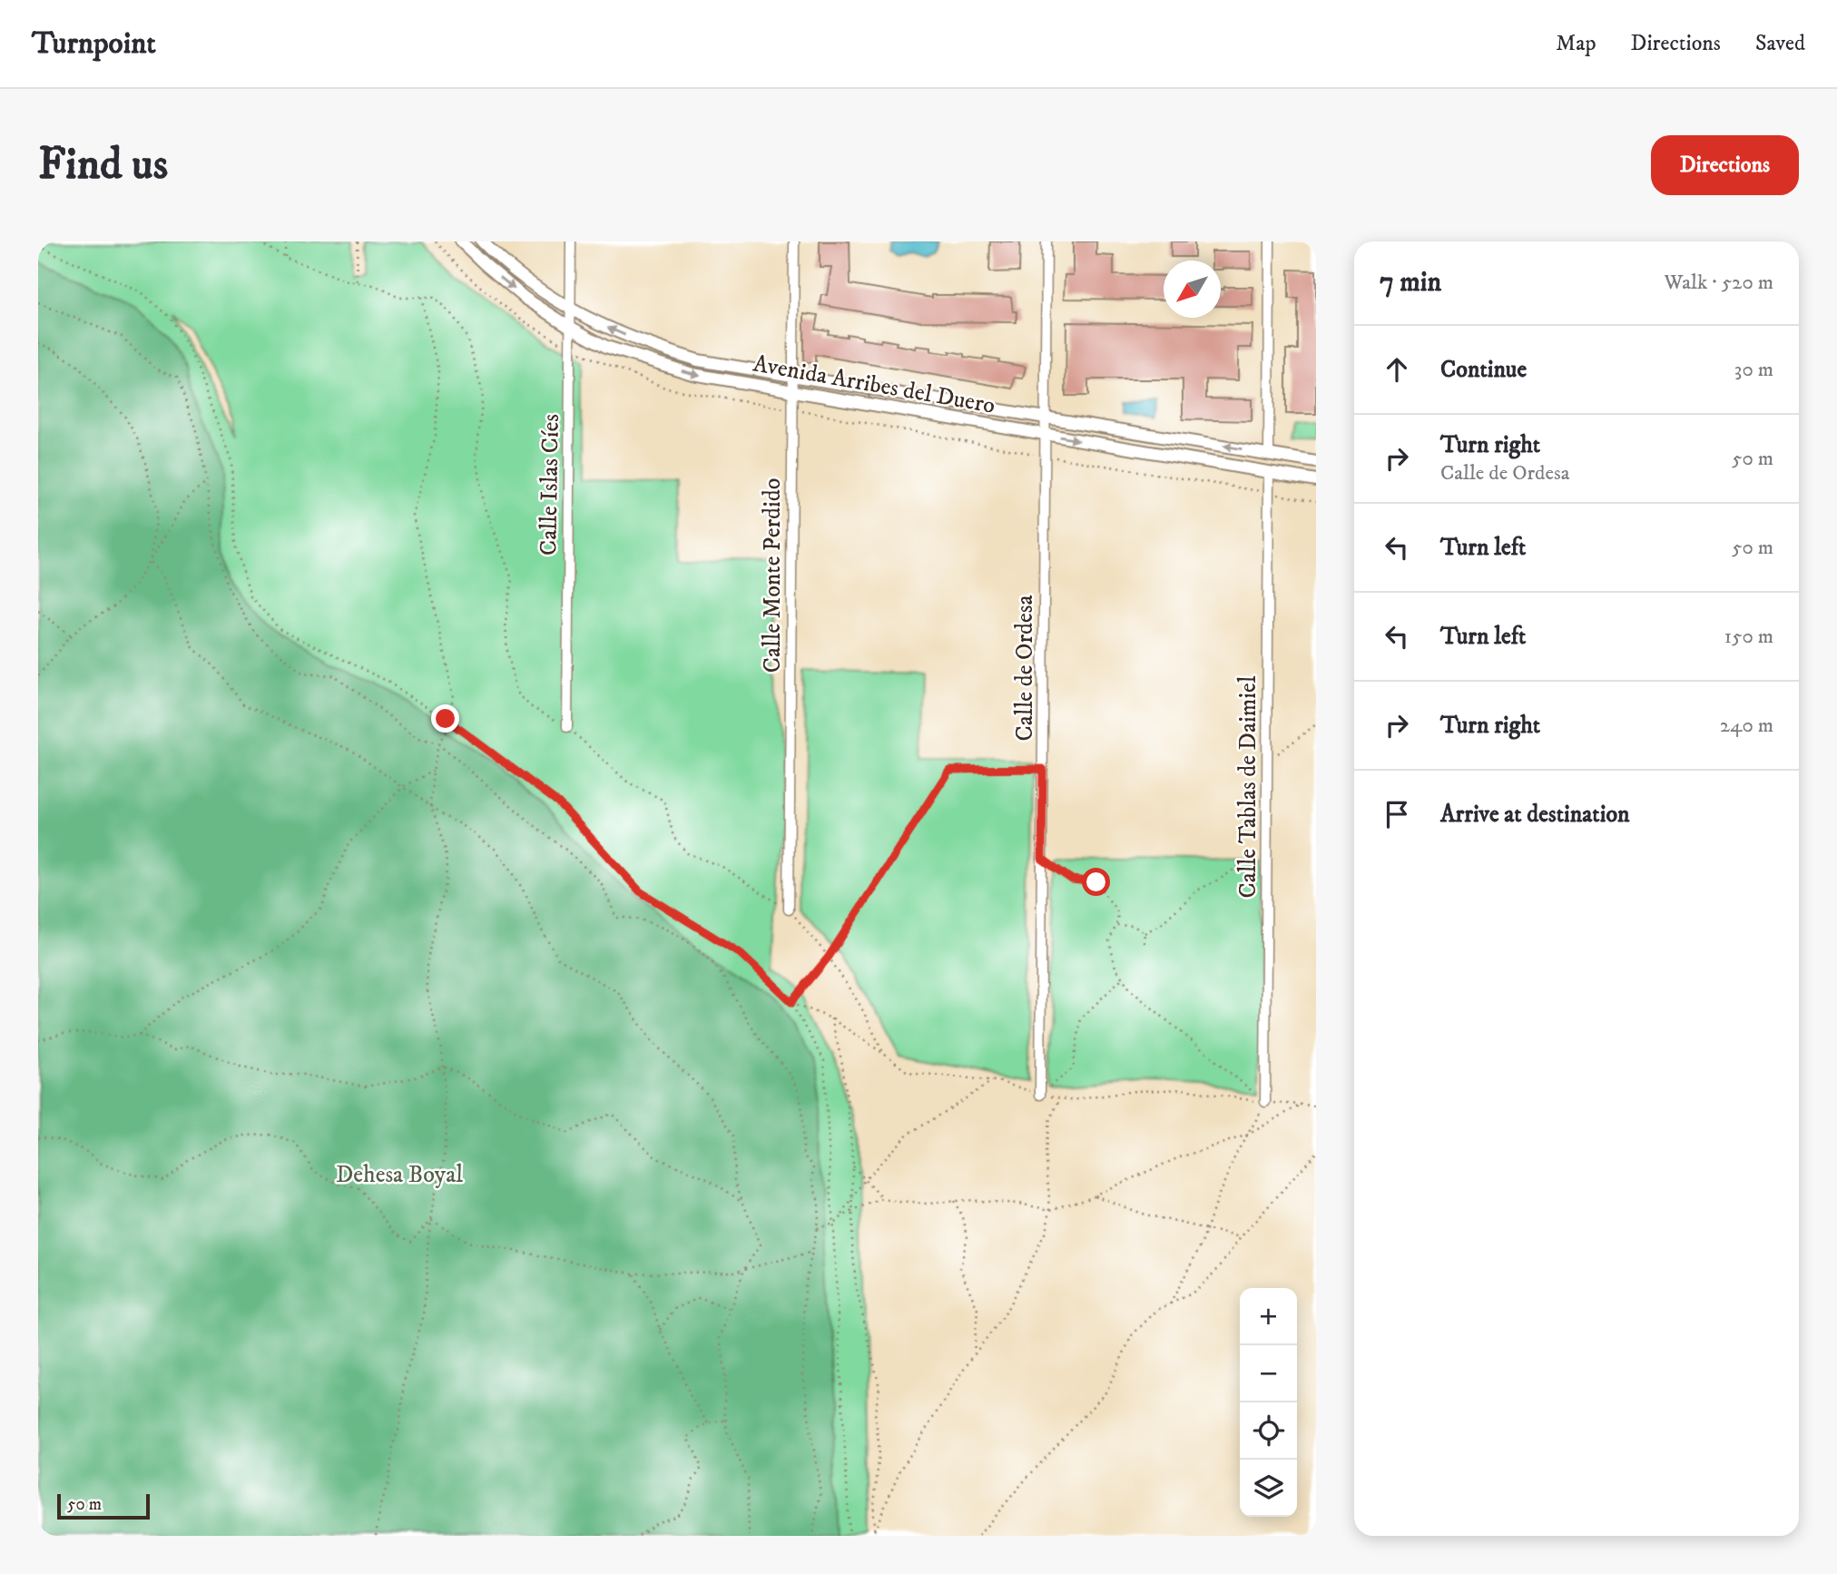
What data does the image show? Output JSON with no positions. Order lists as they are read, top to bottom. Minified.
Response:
{"streets":{"street":["Avenida Arribes del Duero","Calle Islas Cíes","Calle Monte Perdido","Calle de Ordesa","Calle Tablas de Daimiel"]},"crossings":[["Avenida Arribes del Duero","Calle Islas Cíes"],["Avenida Arribes del Duero","Calle Monte Perdido"],["Avenida Arribes del Duero","Calle de Ordesa"],["Avenida Arribes del Duero","Calle Tablas de Daimiel"]],"parks":["Dehesa Boyal"],"scale_bar":"50 m","north":"bottom left","page":{"header":"Turnpoint","nav":["Map","Directions","Saved"],"buttons":"Directions","title":"Find us","heading":["7 min","Walk · 520 m"],"list":[["Continue","30 m"],["Turn right","Calle de Ordesa","50 m"],["Turn left","50 m"],["Turn left","150 m"],["Turn right","240 m"],"Arrive at destination"],"map_buttons":["+","−"],"scale":"50 m"}}
